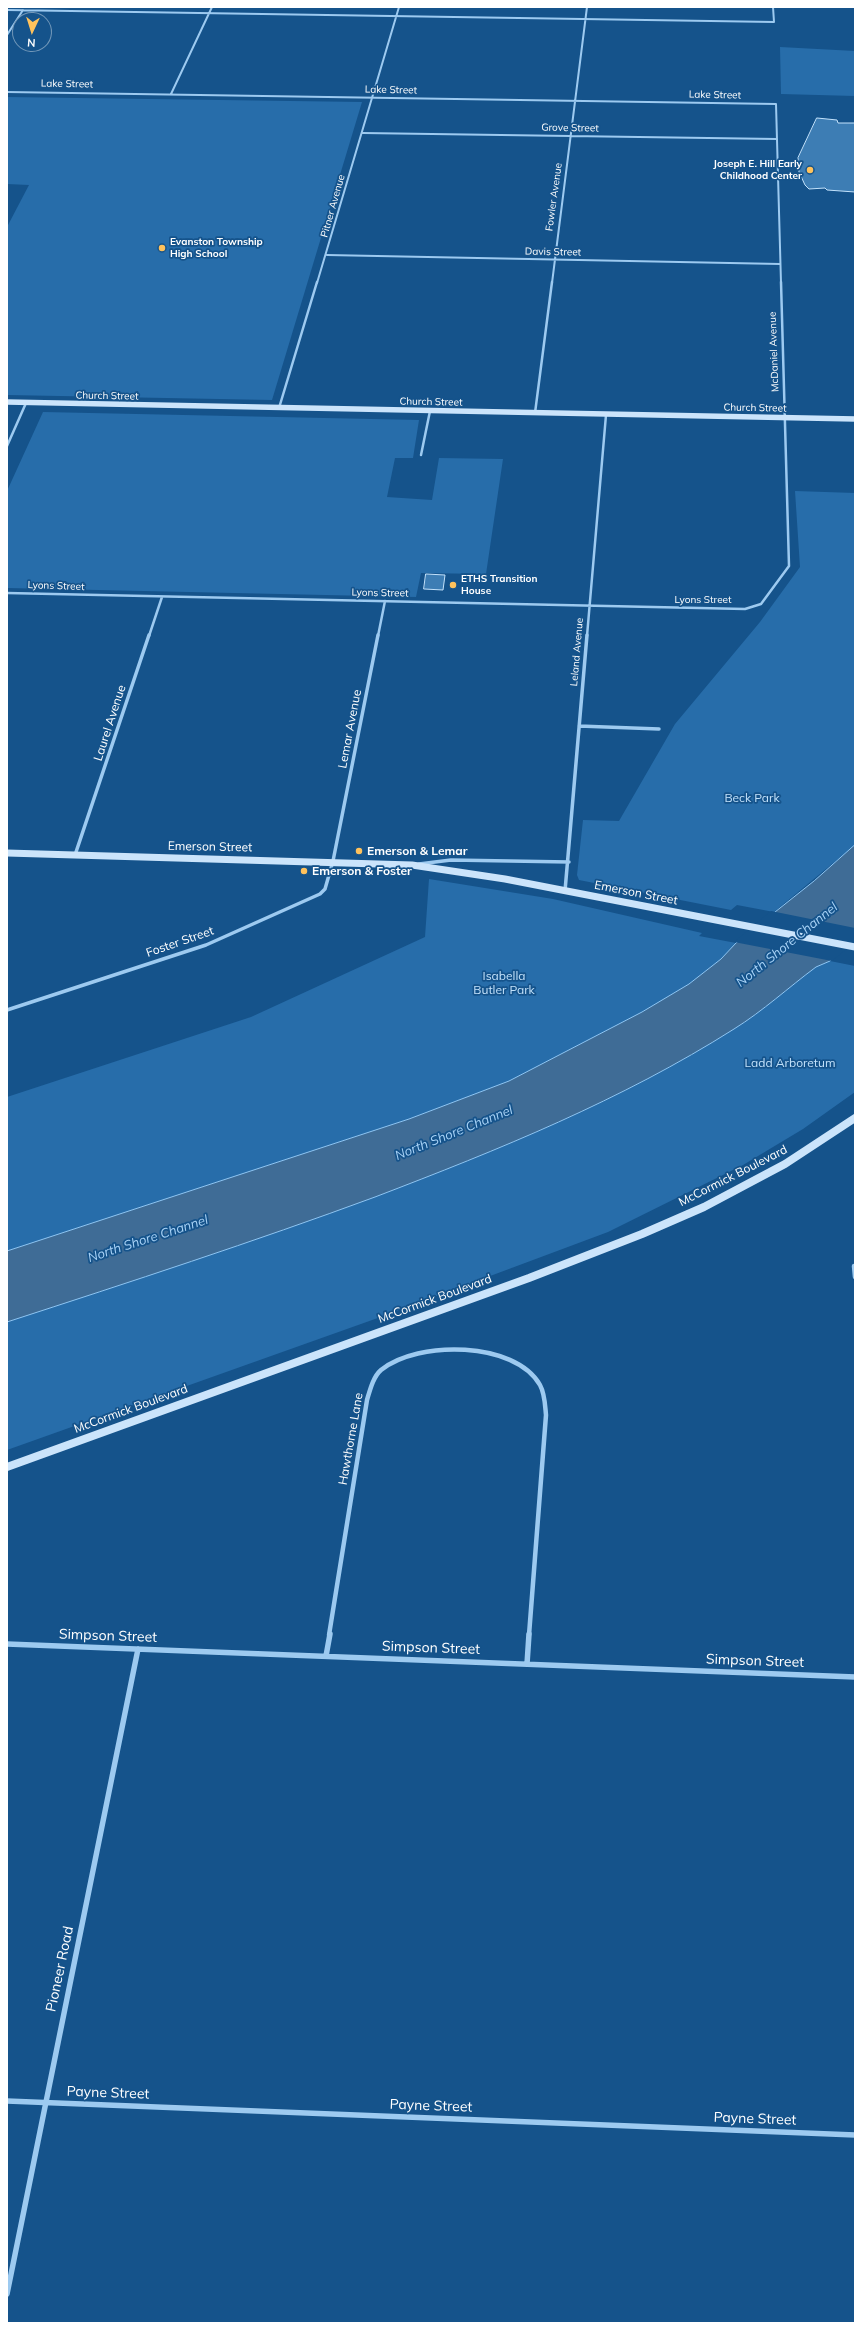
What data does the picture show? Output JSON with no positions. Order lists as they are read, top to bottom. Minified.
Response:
{"streets":{"main road":["Church Street","Emerson Street","McCormick Boulevard"],"street":["Lake Street","Grove Street","Fowler Avenue","Pitner Avenue","Davis Street","McDaniel Avenue","Lyons Street","Leland Avenue","Laurel Avenue","Lemar Avenue","Foster Street","Hawthorne Lane","Simpson Street","Pioneer Road","Payne Street"]},"crossings":[["Lake Street","Fowler Avenue"],["Lake Street","Pitner Avenue"],["Lake Street","McDaniel Avenue"],["Grove Street","Fowler Avenue"],["Grove Street","Pitner Avenue"],["Grove Street","McDaniel Avenue"],["Fowler Avenue","Davis Street"],["Fowler Avenue","Church Street"],["Pitner Avenue","Davis Street"],["Pitner Avenue","Church Street"],["Davis Street","McDaniel Avenue"],["McDaniel Avenue","Church Street"],["McDaniel Avenue","Lyons Street"],["Church Street","Leland Avenue"],["Lyons Street","Leland Avenue"],["Lyons Street","Laurel Avenue"],["Lyons Street","Lemar Avenue"],["Leland Avenue","Emerson Street"],["Laurel Avenue","Emerson Street"],["Lemar Avenue","Emerson Street"],["Lemar Avenue","Foster Street"],["Emerson Street","Foster Street"],["Hawthorne Lane","Simpson Street"],["Simpson Street","Pioneer Road"],["Pioneer Road","Payne Street"]],"water":["North Shore Channel"],"parks":["Beck Park","Isabella Butler Park","Ladd Arboretum"],"places":["Joseph E. Hill Early Childhood Center","Evanston Township High School","ETHS Transition House","Emerson & Lemar","Emerson & Foster"],"north":"bottom"}
